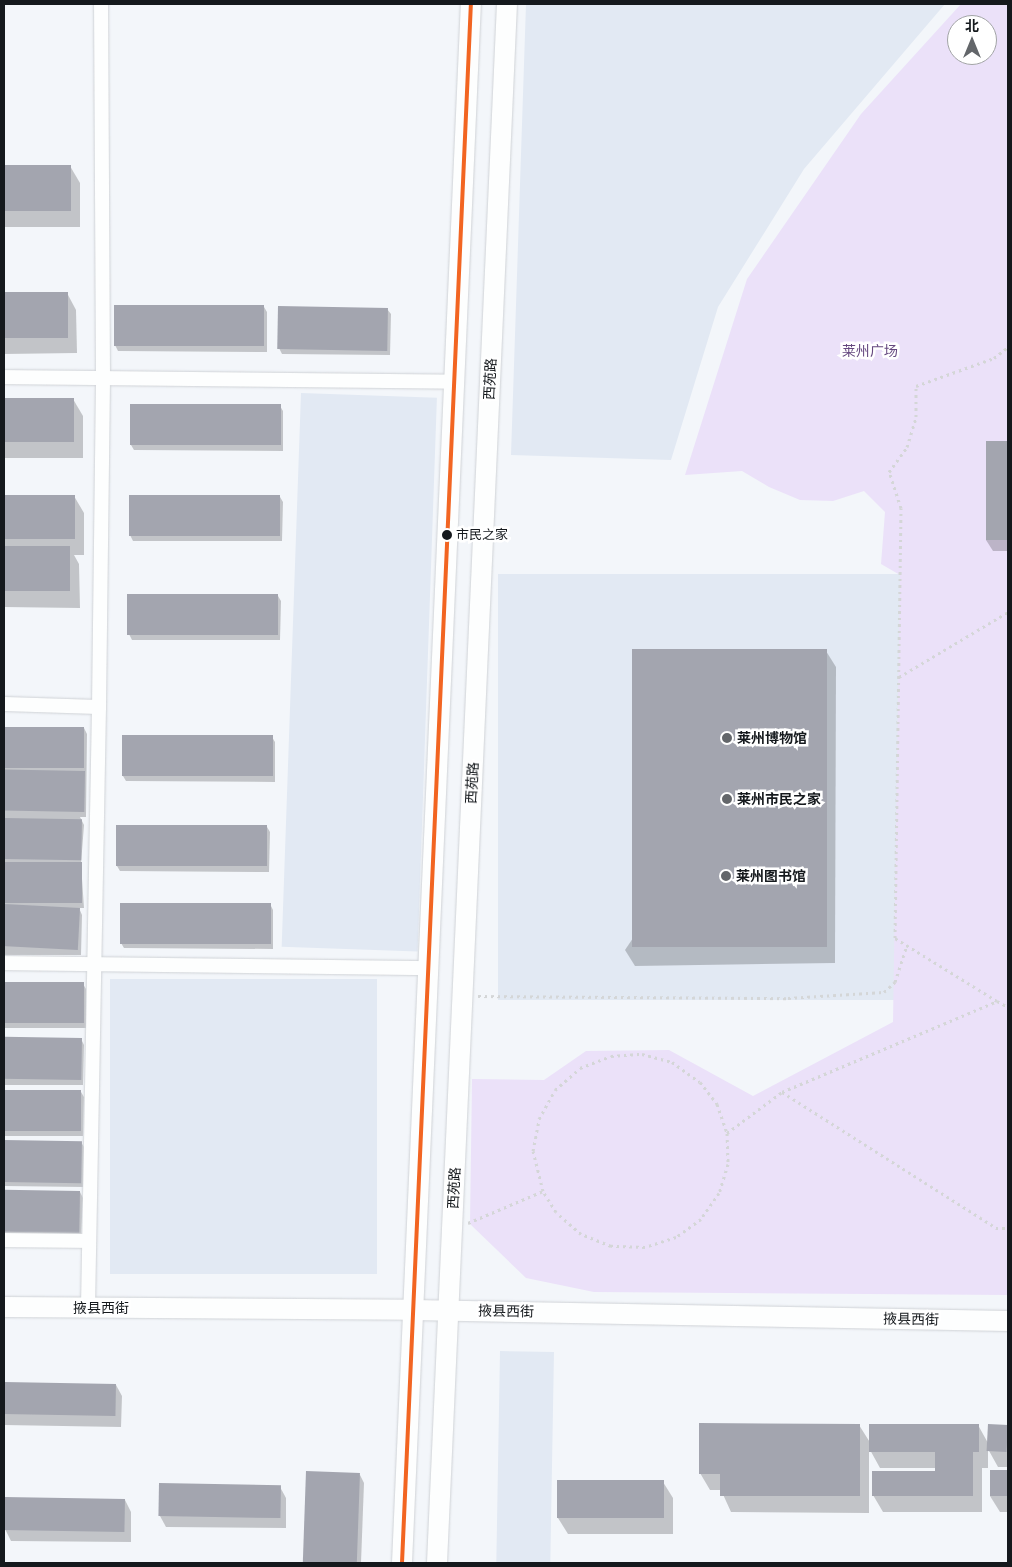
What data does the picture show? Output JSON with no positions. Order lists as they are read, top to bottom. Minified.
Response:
{"streets":{"main road":["西苑路","掖县西街"]},"crossings":[["西苑路","掖县西街"]],"parks":["莱州广场"],"places":["市民之家","莱州博物馆","莱州市民之家","莱州图书馆"],"north":"top"}
